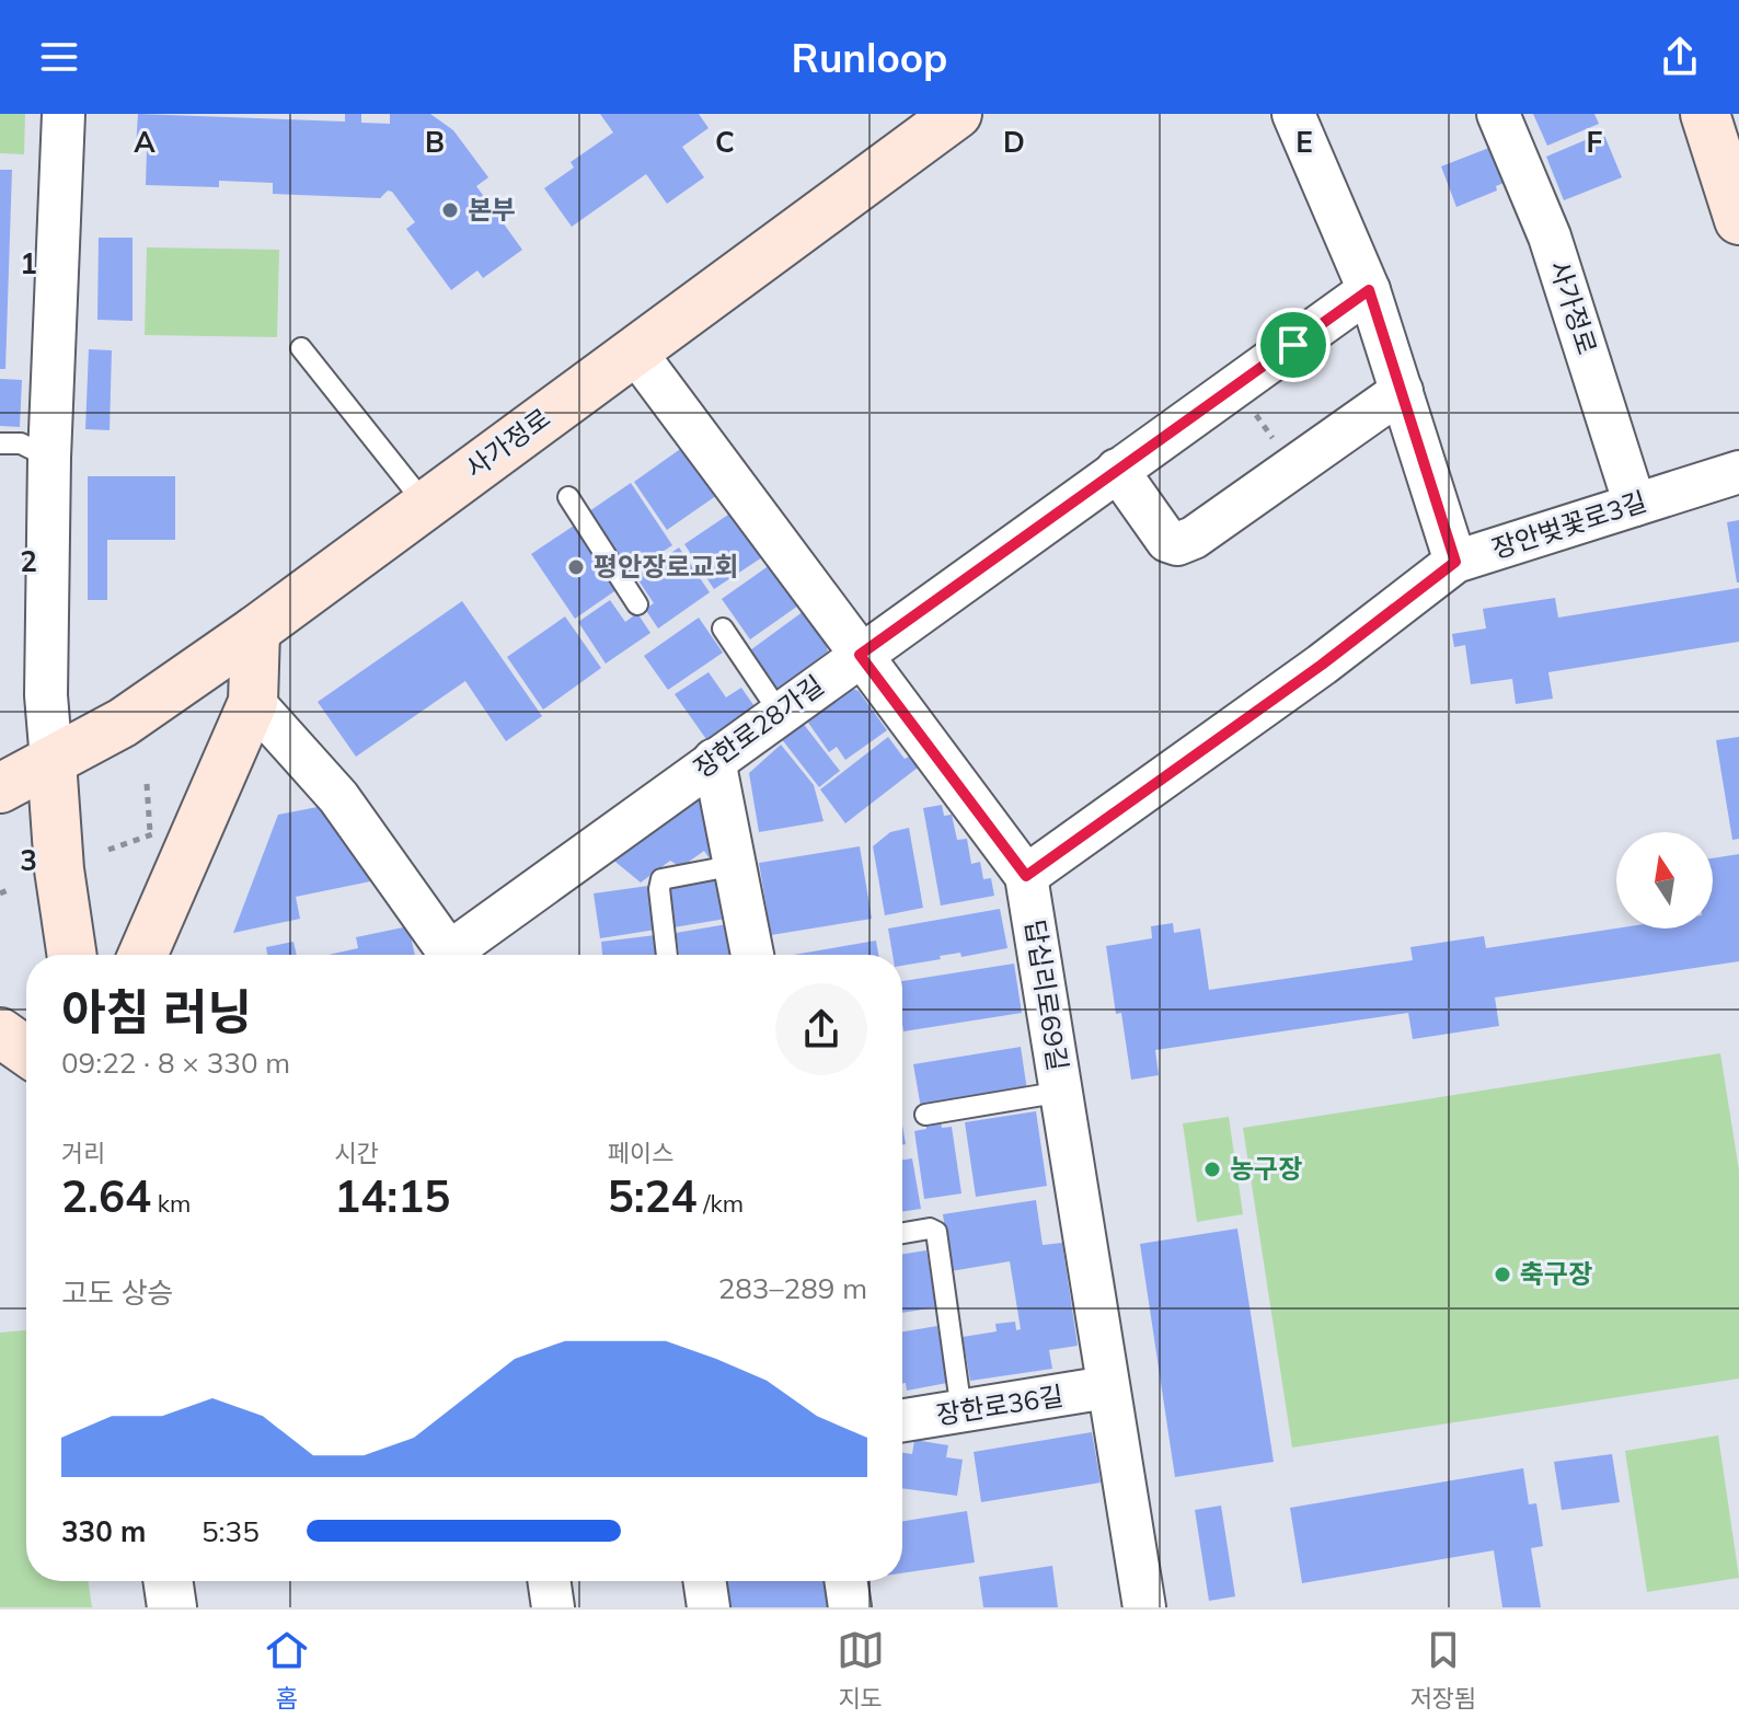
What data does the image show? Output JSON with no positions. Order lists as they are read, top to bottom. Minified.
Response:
{"streets":{"main road":["사가정로"],"street":["장안벚꽃로3길","장한로28가길","답십리로69길","장한로36길"]},"crossings":[["사가정로","장안벚꽃로3길"],["사가정로","답십리로69길"],["장안벚꽃로3길","답십리로69길"],["장한로28가길","답십리로69길"],["답십리로69길","장한로36길"]],"places":["본부","평안장로교회","농구장","축구장"],"north":"top","page":{"header":"Runloop","heading":["아침 러닝","09:22 · 8 × 330 m"],"stats":[["거리","2.64 km"],["시간","14:15"],["페이스","5:24 /km"]],"chart":["고도 상승","283–289 m"],"list":[{"name":"330 m","note":"5:35"}],"tabs":["홈","지도","저장됨"]},"grid":{"columns":["A","B","C","D","E","F"],"rows":["1","2","3"]}}
